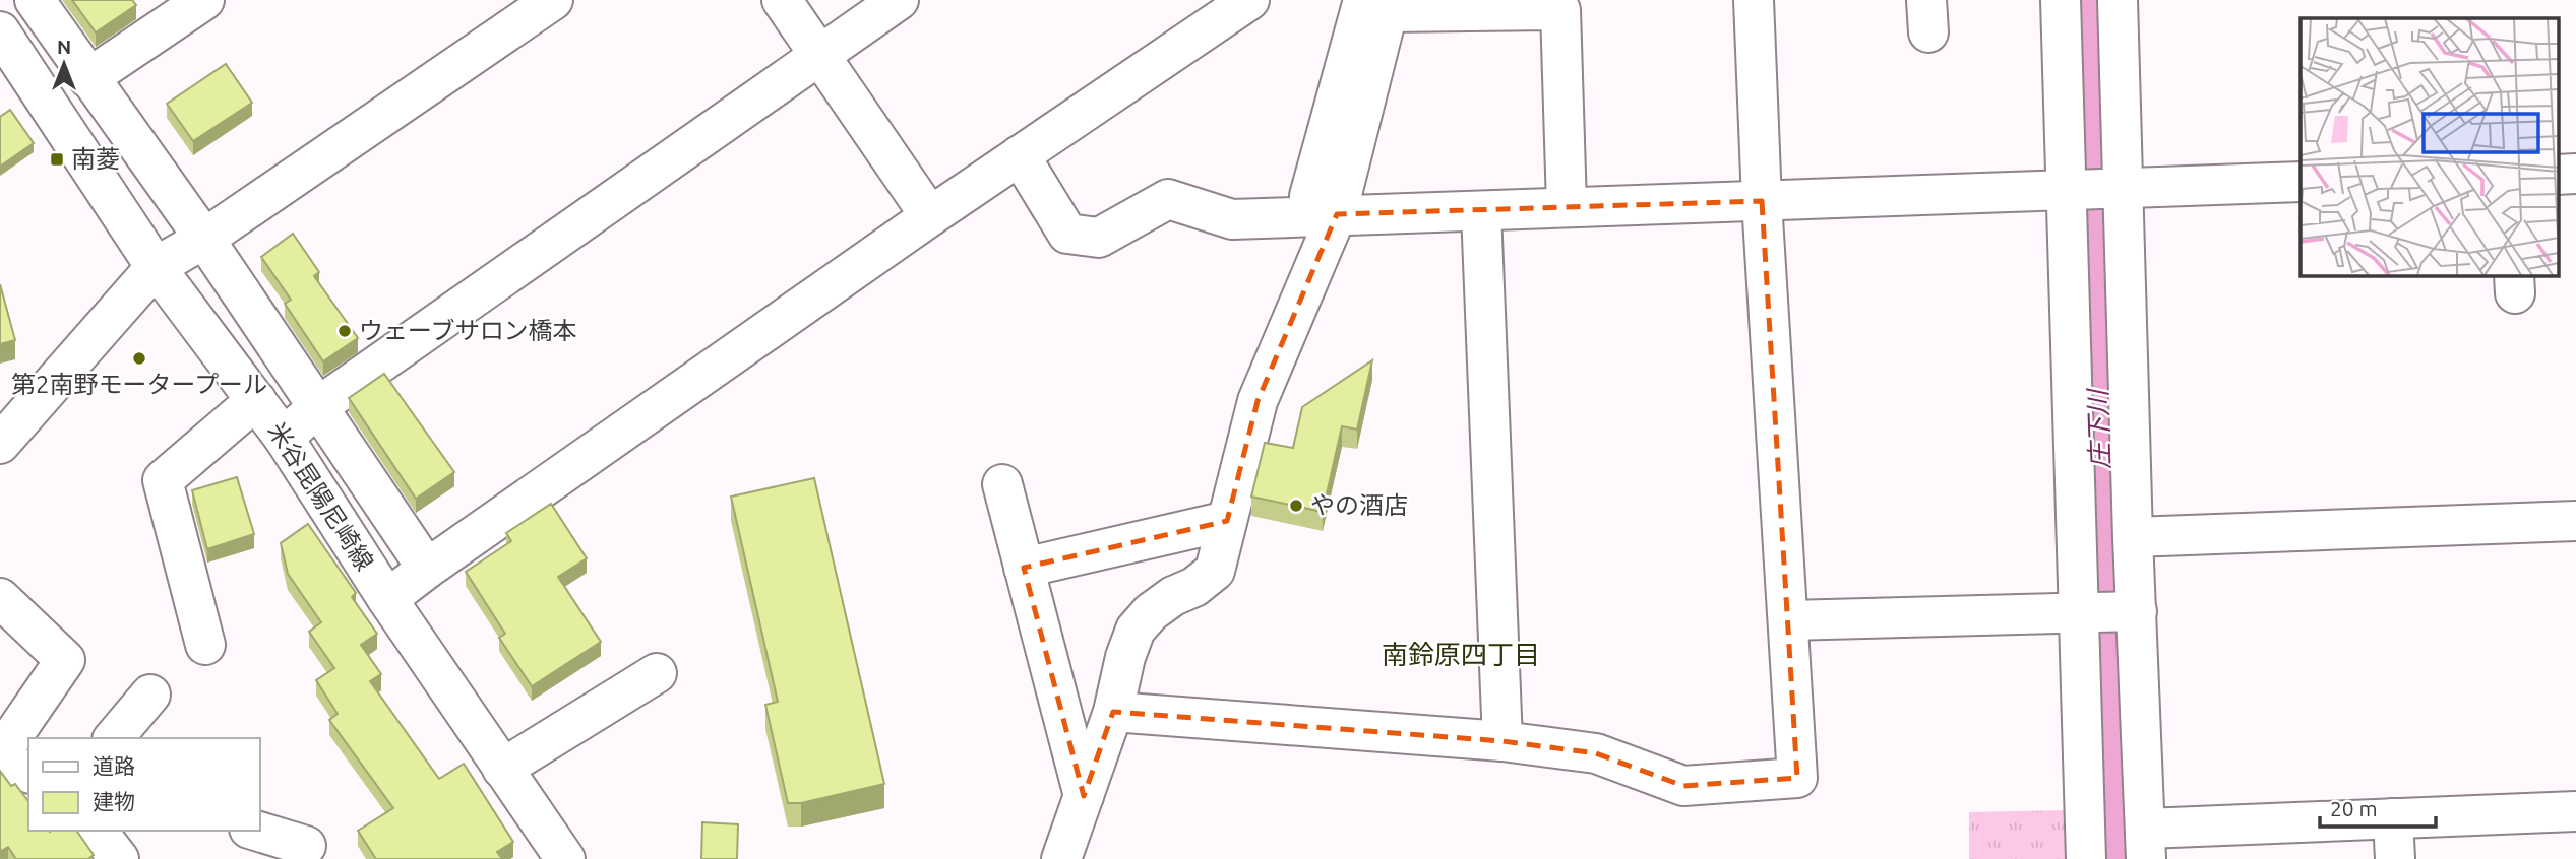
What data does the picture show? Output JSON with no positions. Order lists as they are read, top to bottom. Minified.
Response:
{"streets":{"street":["米谷昆陽尼崎線"]},"districts":["南鈴原四丁目"],"water":["庄下川"],"places":{"transit":["南菱"],"other":["ウェーブサロン橋本","第2南野モータープール","やの酒店"]},"legend":["道路","建物"],"scale_bar":"20 m","north":"top"}
